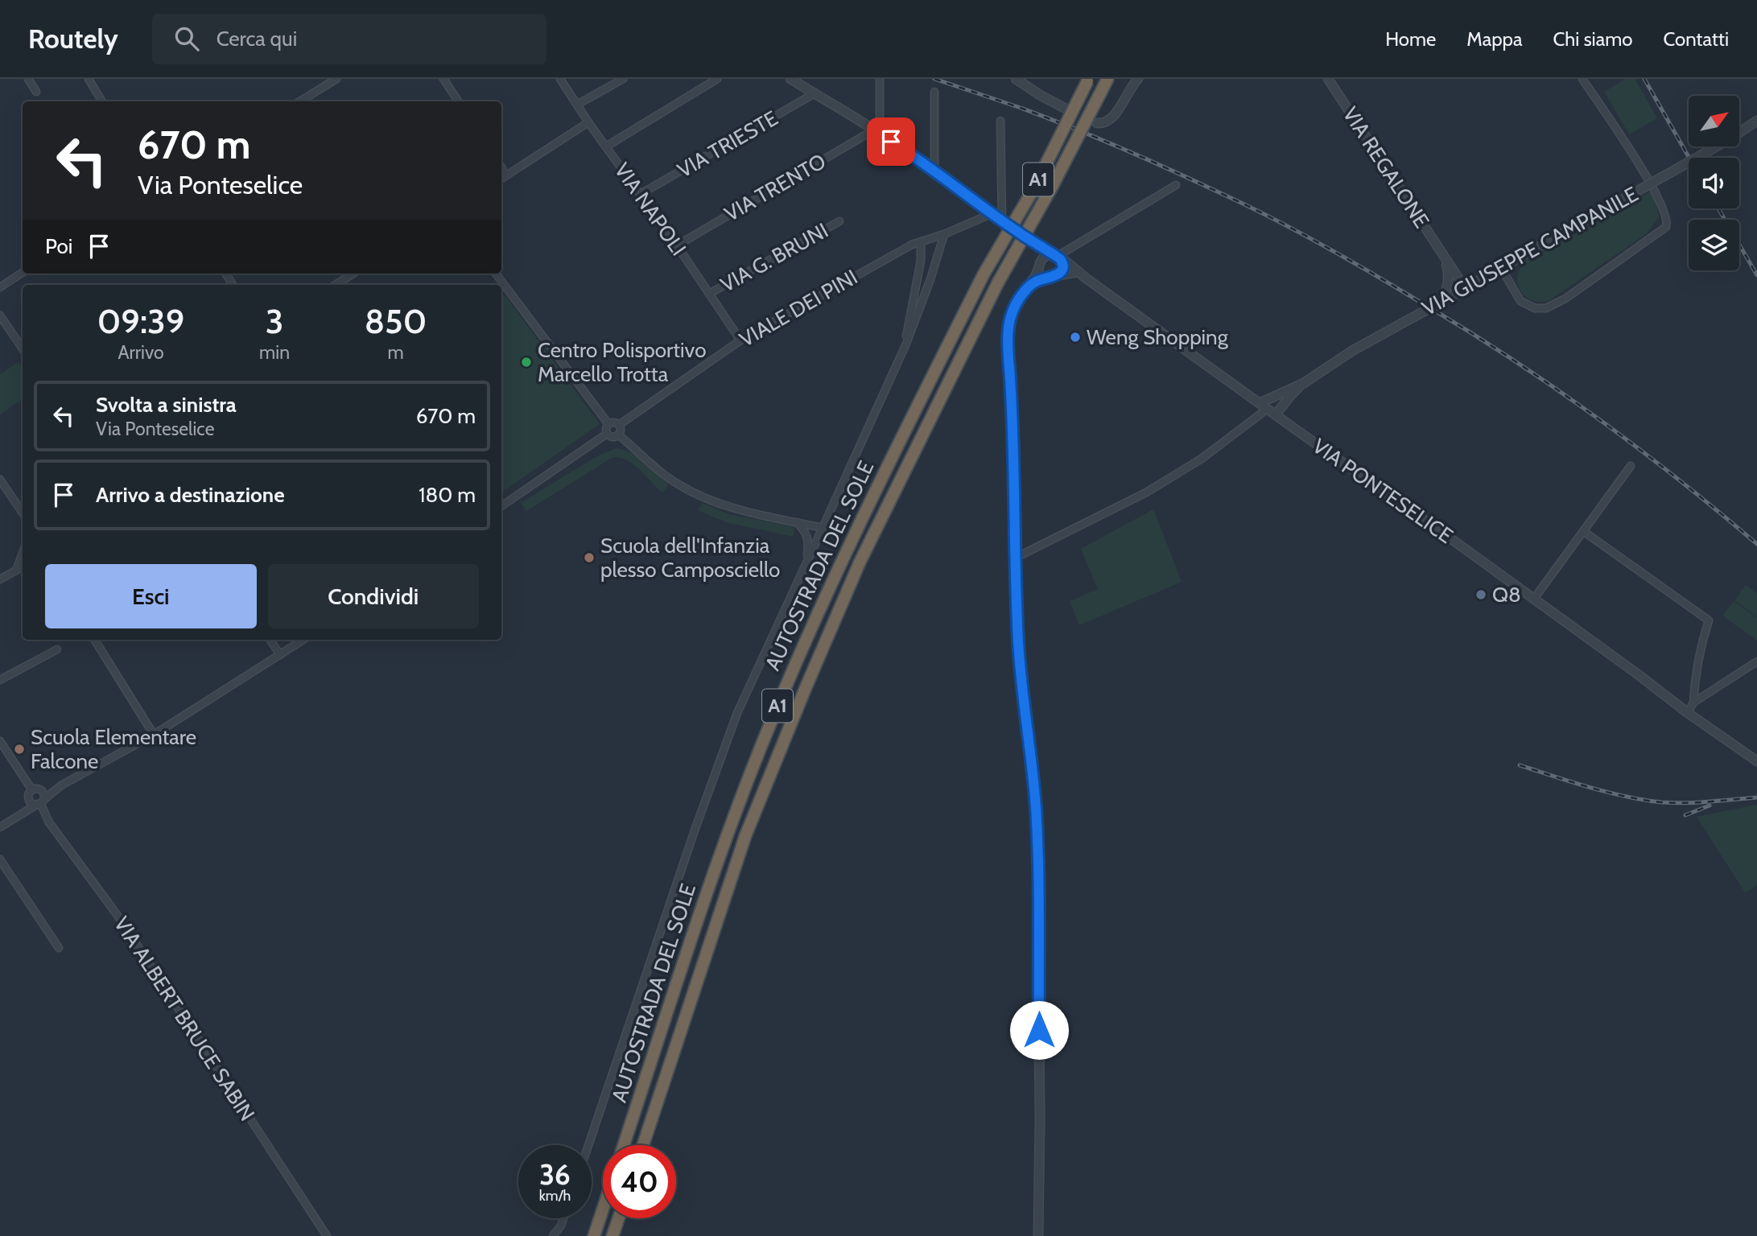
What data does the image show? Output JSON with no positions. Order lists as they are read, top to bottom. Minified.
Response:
{"streets":{"highway":["A1","AUTOSTRADA DEL SOLE"],"street":["VIA TRIESTE","VIA REGALONE","VIA TRENTO","VIA NAPOLI","VIA GIUSEPPE CAMPANILE","VIA G. BRUNI","VIALE DEI PINI","VIA PONTESELICE","VIA ALBERT BRUCE SABIN"]},"crossings":[["VIA TRIESTE","VIA NAPOLI"],["VIA TRIESTE","VIA PONTESELICE"],["VIA REGALONE","VIA GIUSEPPE CAMPANILE"],["VIA TRENTO","VIA NAPOLI"],["VIA TRENTO","VIA PONTESELICE"],["VIA NAPOLI","VIA G. BRUNI"],["VIA NAPOLI","VIALE DEI PINI"],["VIA GIUSEPPE CAMPANILE","VIA PONTESELICE"],["VIALE DEI PINI","VIA PONTESELICE"]],"places":["Weng Shopping","Centro Polisportivo Marcello Trotta","Scuola dell'Infanzia plesso Camposciello","Q8","Scuola Elementare Falcone"],"north":"top right","page":{"header":"Routely","search":"Cerca qui","nav":["Home","Mappa","Chi siamo","Contatti"],"turn":["670 m","Via Ponteselice"],"then":"Poi","eta":["09:39","Arrivo","3","min","850","m"],"list":[{"name":"Svolta a sinistra","note":"Via Ponteselice","value":"670 m"},{"name":"Arrivo a destinazione","value":"180 m"}],"buttons":["Esci","Condividi"],"speed":"36 km/h","limit":"40"}}
